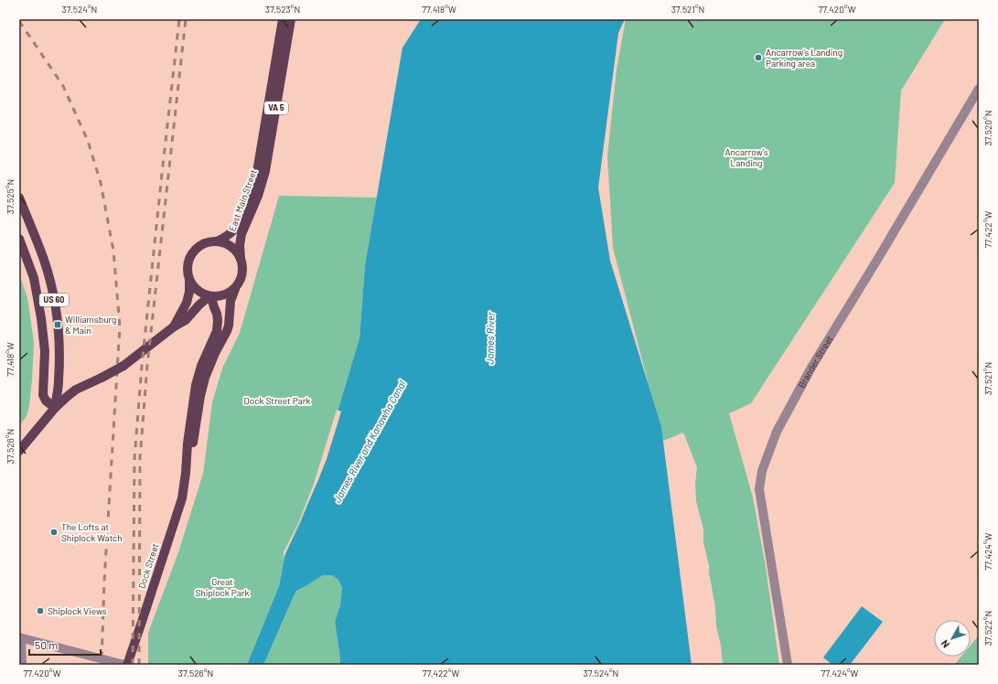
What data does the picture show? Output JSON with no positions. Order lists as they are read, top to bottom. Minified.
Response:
{"streets":{"main road":["VA 5","East Main Street","US 60","Dock Street"],"street":["Brander Street"]},"crossings":[["VA 5","East Main Street"],["VA 5","US 60"],["VA 5","Dock Street"],["East Main Street","Dock Street"]],"water":["James River","James River and Kanawha Canal"],"parks":["Ancarrow's Landing","Dock Street Park","Great Shiplock Park"],"places":{"other":["Ancarrow's Landing Parking area","The Lofts at Shiplock Watch","Shiplock Views"],"transit":["Williamsburg & Main"]},"scale_bar":"50 m","north":"bottom left","coordinates":["37.524°N","37.523°N","77.418°W","37.521°N","77.420°W","37.520°N","37.525°N","77.422°W","37.526°N","77.424°W","37.522°N"]}
